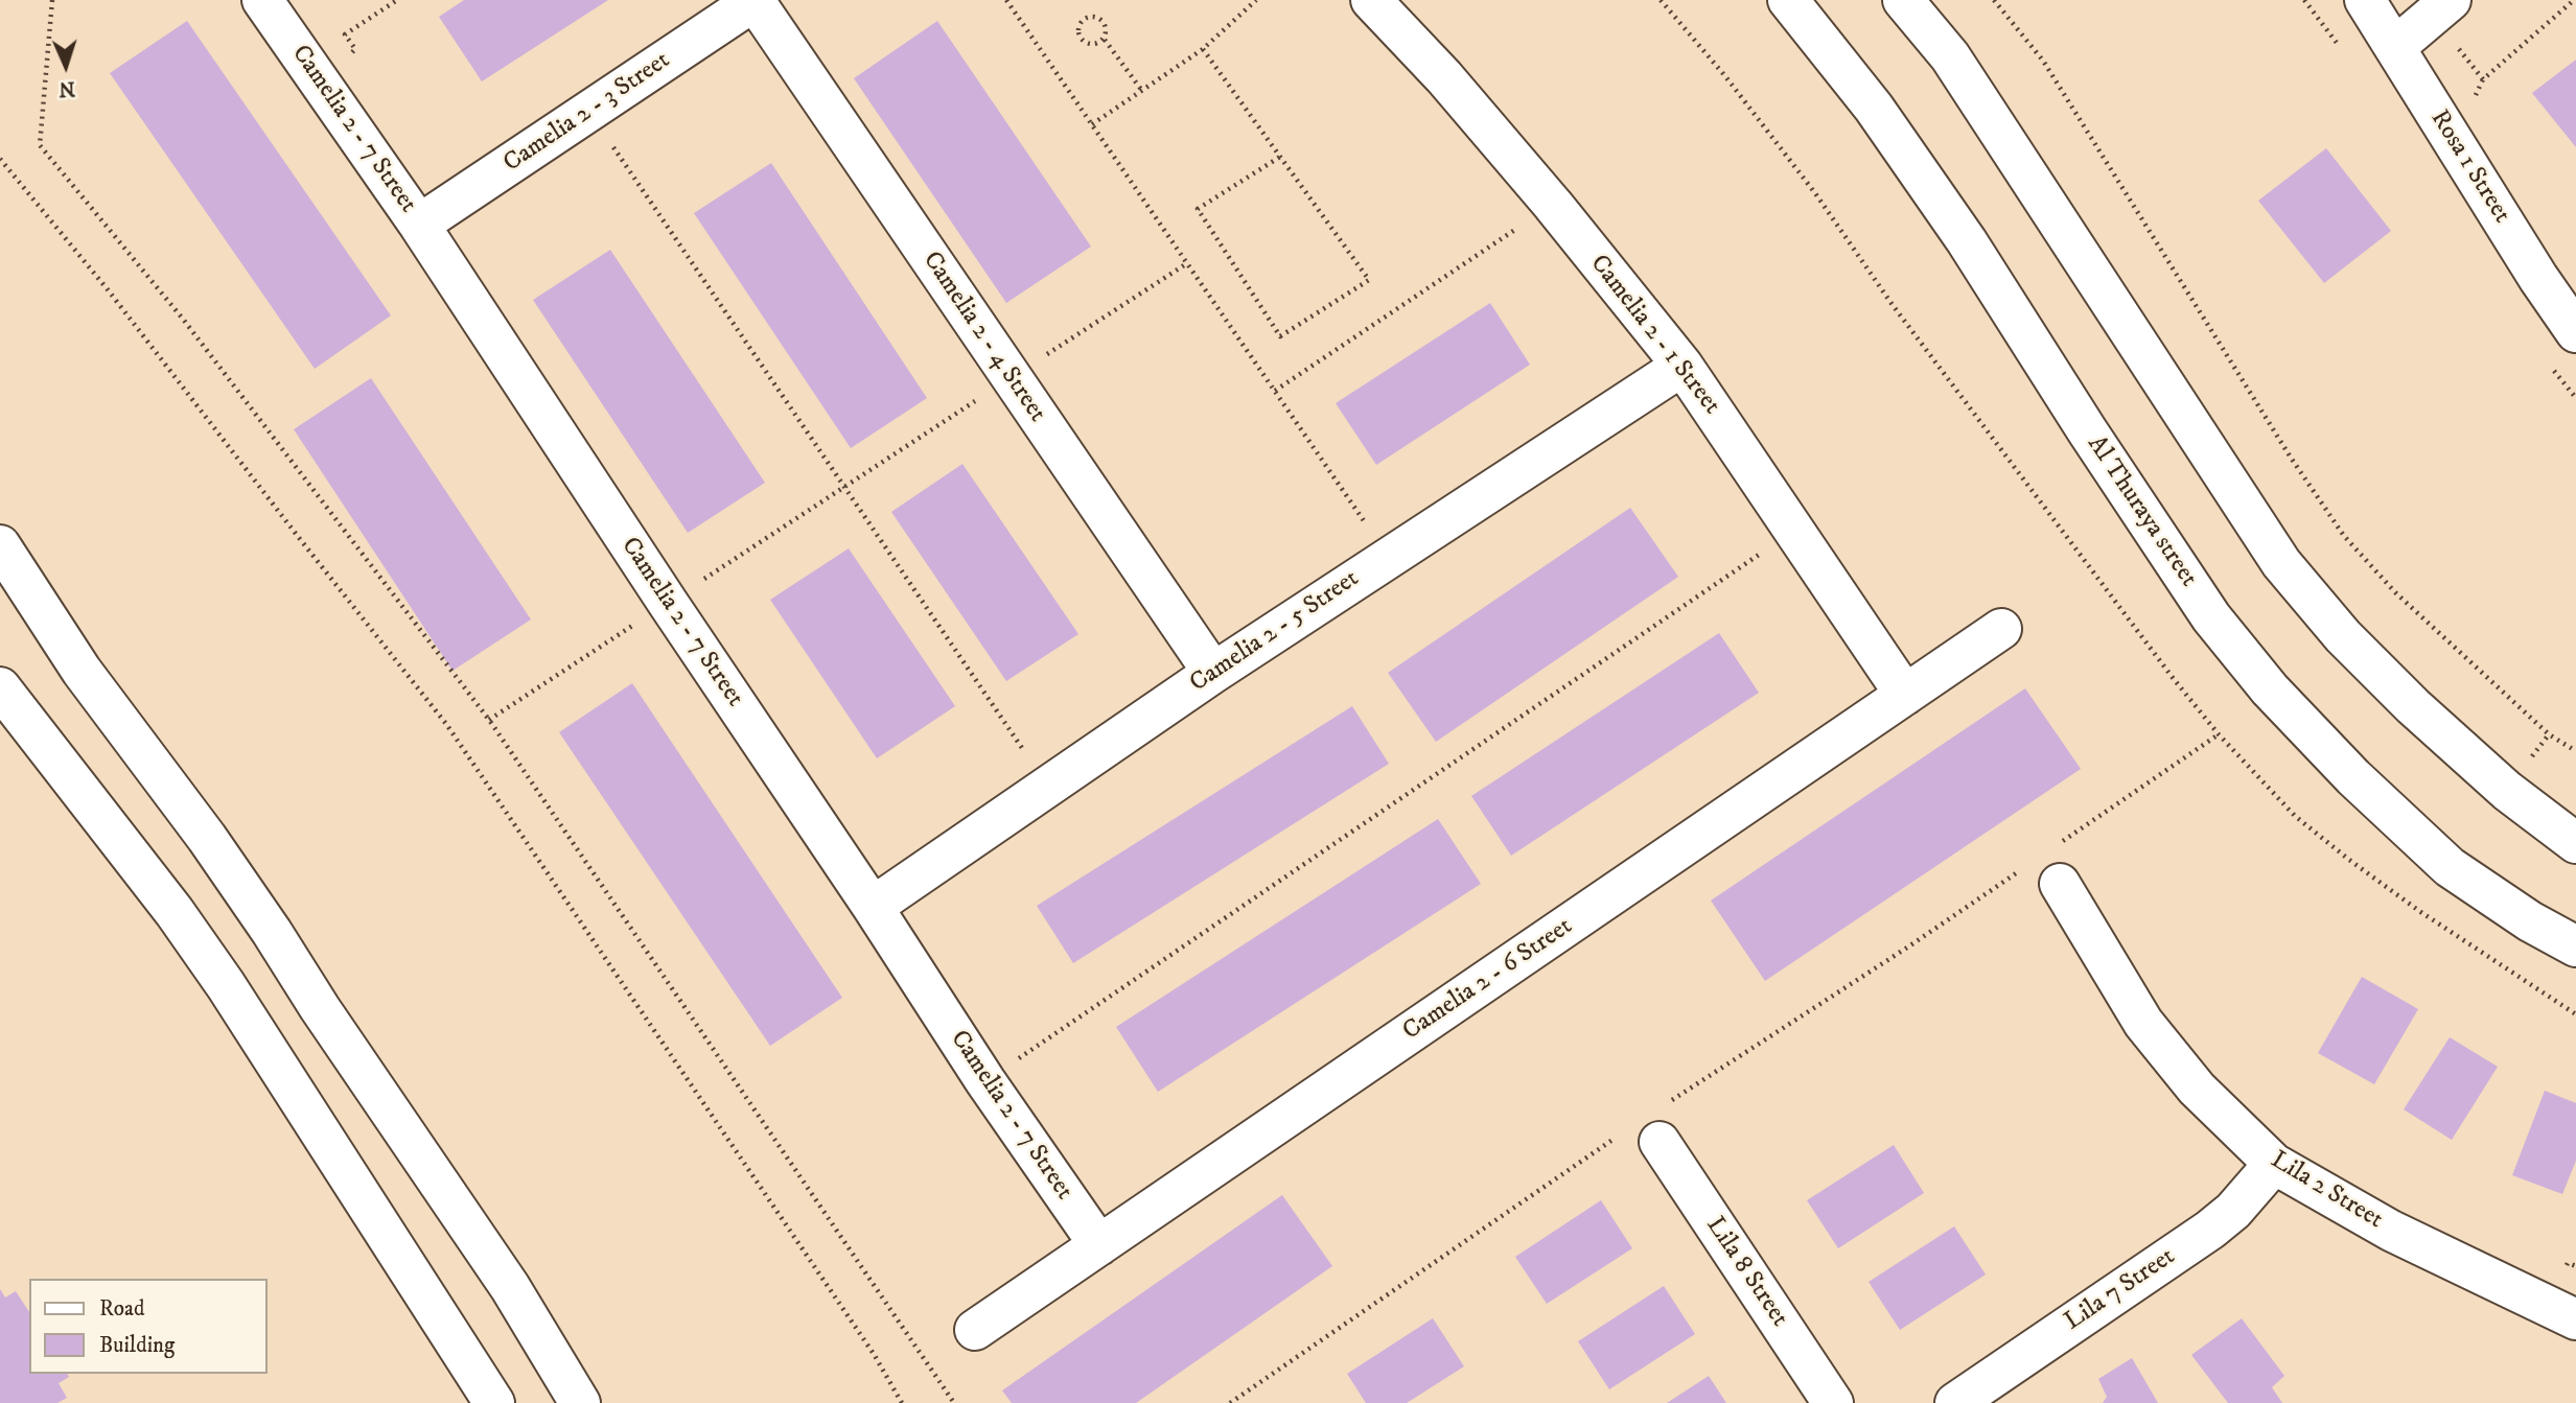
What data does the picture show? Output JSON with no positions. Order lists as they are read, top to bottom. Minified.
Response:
{"streets":{"street":["Camelia 2 - 3 Street","Camelia 2 - 7 Street","Rosa 1 Street","Camelia 2 - 1 Street","Camelia 2 - 4 Street","Al Thuraya street","Camelia 2 - 5 Street","Camelia 2 - 6 Street","Lila 2 Street","Lila 8 Street","Lila 7 Street"]},"crossings":[["Camelia 2 - 3 Street","Camelia 2 - 7 Street"],["Camelia 2 - 3 Street","Camelia 2 - 4 Street"],["Camelia 2 - 7 Street","Camelia 2 - 5 Street"],["Camelia 2 - 7 Street","Camelia 2 - 6 Street"],["Camelia 2 - 1 Street","Camelia 2 - 5 Street"],["Camelia 2 - 1 Street","Camelia 2 - 6 Street"],["Camelia 2 - 4 Street","Camelia 2 - 5 Street"],["Lila 2 Street","Lila 7 Street"]],"legend":["Road","Building"],"north":"bottom"}
